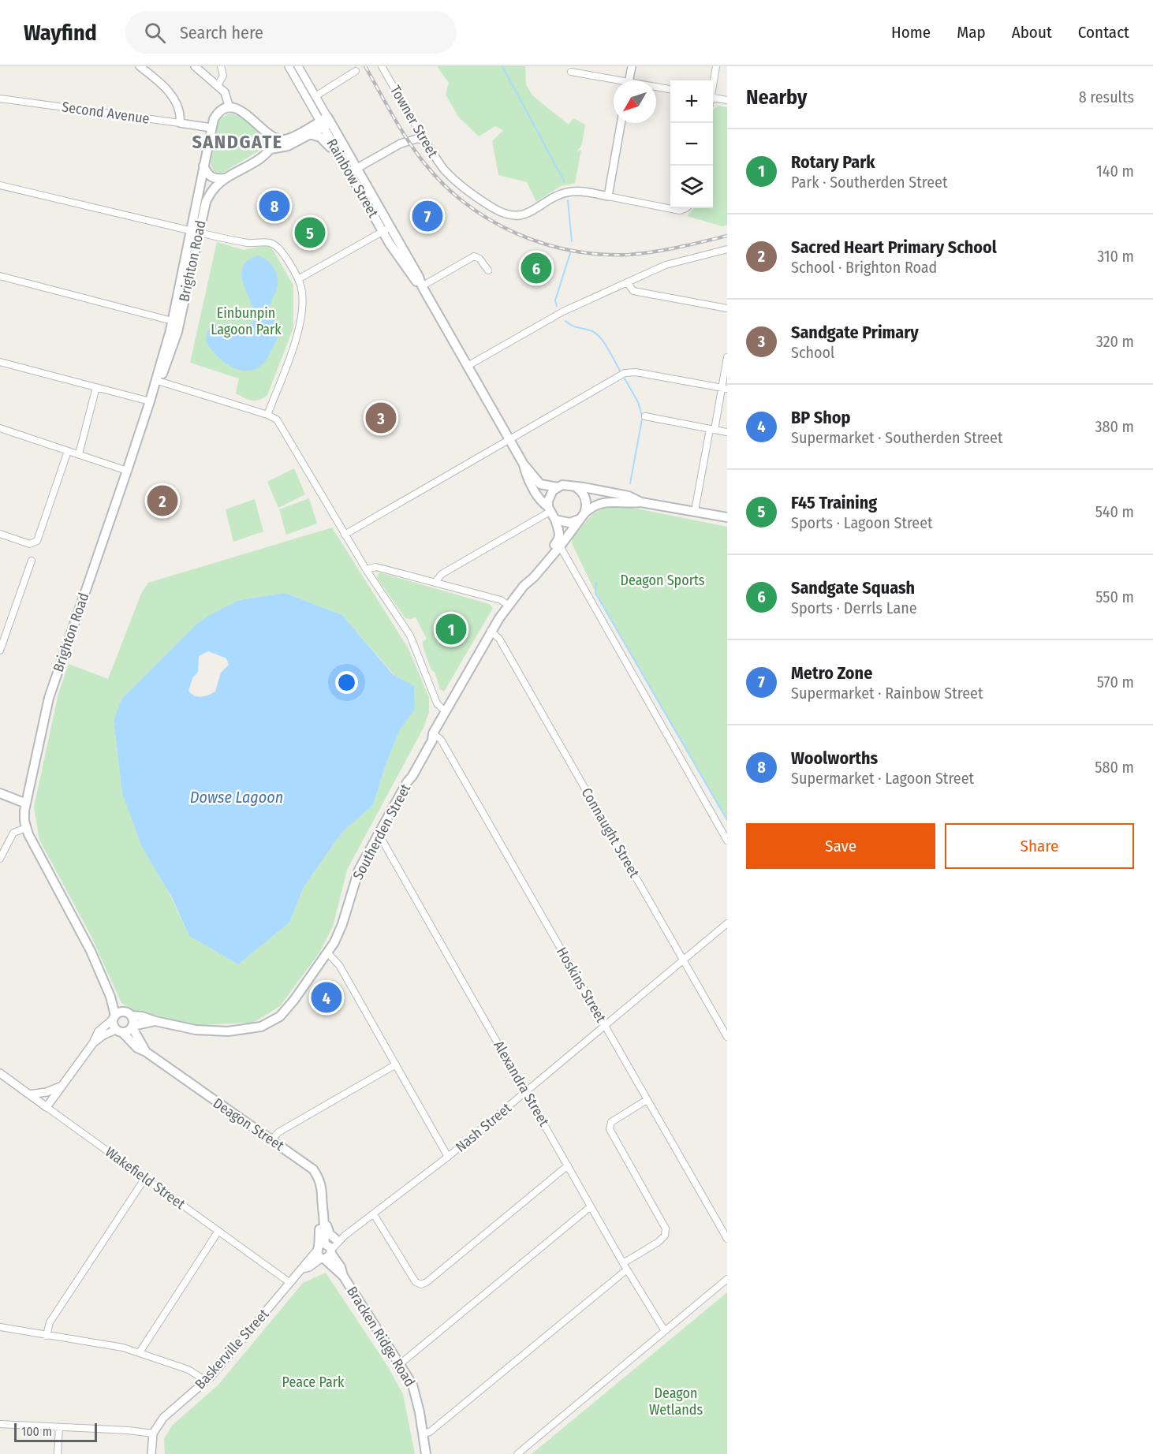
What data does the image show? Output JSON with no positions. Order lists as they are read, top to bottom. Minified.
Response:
{"streets":{"main road":["Rainbow Street","Brighton Road","Southerden Street","Deagon Street","Bracken Ridge Road"],"street":["Second Avenue","Towner Street","Connaught Street","Hoskins Street","Alexandra Street","Nash Street","Wakefield Street","Baskerville Street"]},"crossings":[["Second Avenue","Brighton Road"],["Rainbow Street","Southerden Street"],["Southerden Street","Connaught Street"],["Southerden Street","Hoskins Street"],["Southerden Street","Alexandra Street"],["Southerden Street","Deagon Street"],["Connaught Street","Nash Street"],["Hoskins Street","Nash Street"],["Alexandra Street","Nash Street"],["Deagon Street","Nash Street"],["Deagon Street","Bracken Ridge Road"],["Deagon Street","Baskerville Street"],["Nash Street","Bracken Ridge Road"],["Nash Street","Baskerville Street"],["Wakefield Street","Baskerville Street"],["Bracken Ridge Road","Baskerville Street"]],"districts":["SANDGATE"],"water":["Dowse Lagoon"],"parks":["Einbunpin Lagoon Park","Deagon Sports","Peace Park","Deagon Wetlands"],"scale_bar":"100 m","north":"bottom left","page":{"header":"Wayfind","search":"Search here","nav":["Home","Map","About","Contact"],"heading":["Nearby","8 results"],"map_buttons":["+","−"],"list":[{"mark":"1","name":"Rotary Park","note":"Park · Southerden Street","value":"140 m"},{"mark":"2","name":"Sacred Heart Primary School","note":"School · Brighton Road","value":"310 m"},{"mark":"3","name":"Sandgate Primary","note":"School","value":"320 m"},{"mark":"4","name":"BP Shop","note":"Supermarket · Southerden Street","value":"380 m"},{"mark":"5","name":"F45 Training","note":"Sports · Lagoon Street","value":"540 m"},{"mark":"6","name":"Sandgate Squash","note":"Sports · Derrls Lane","value":"550 m"},{"mark":"7","name":"Metro Zone","note":"Supermarket · Rainbow Street","value":"570 m"},{"mark":"8","name":"Woolworths","note":"Supermarket · Lagoon Street","value":"580 m"}],"pins":["8","7","5","6","3","2","1","4"],"buttons":["Save","Share"],"scale":"100 m"}}
